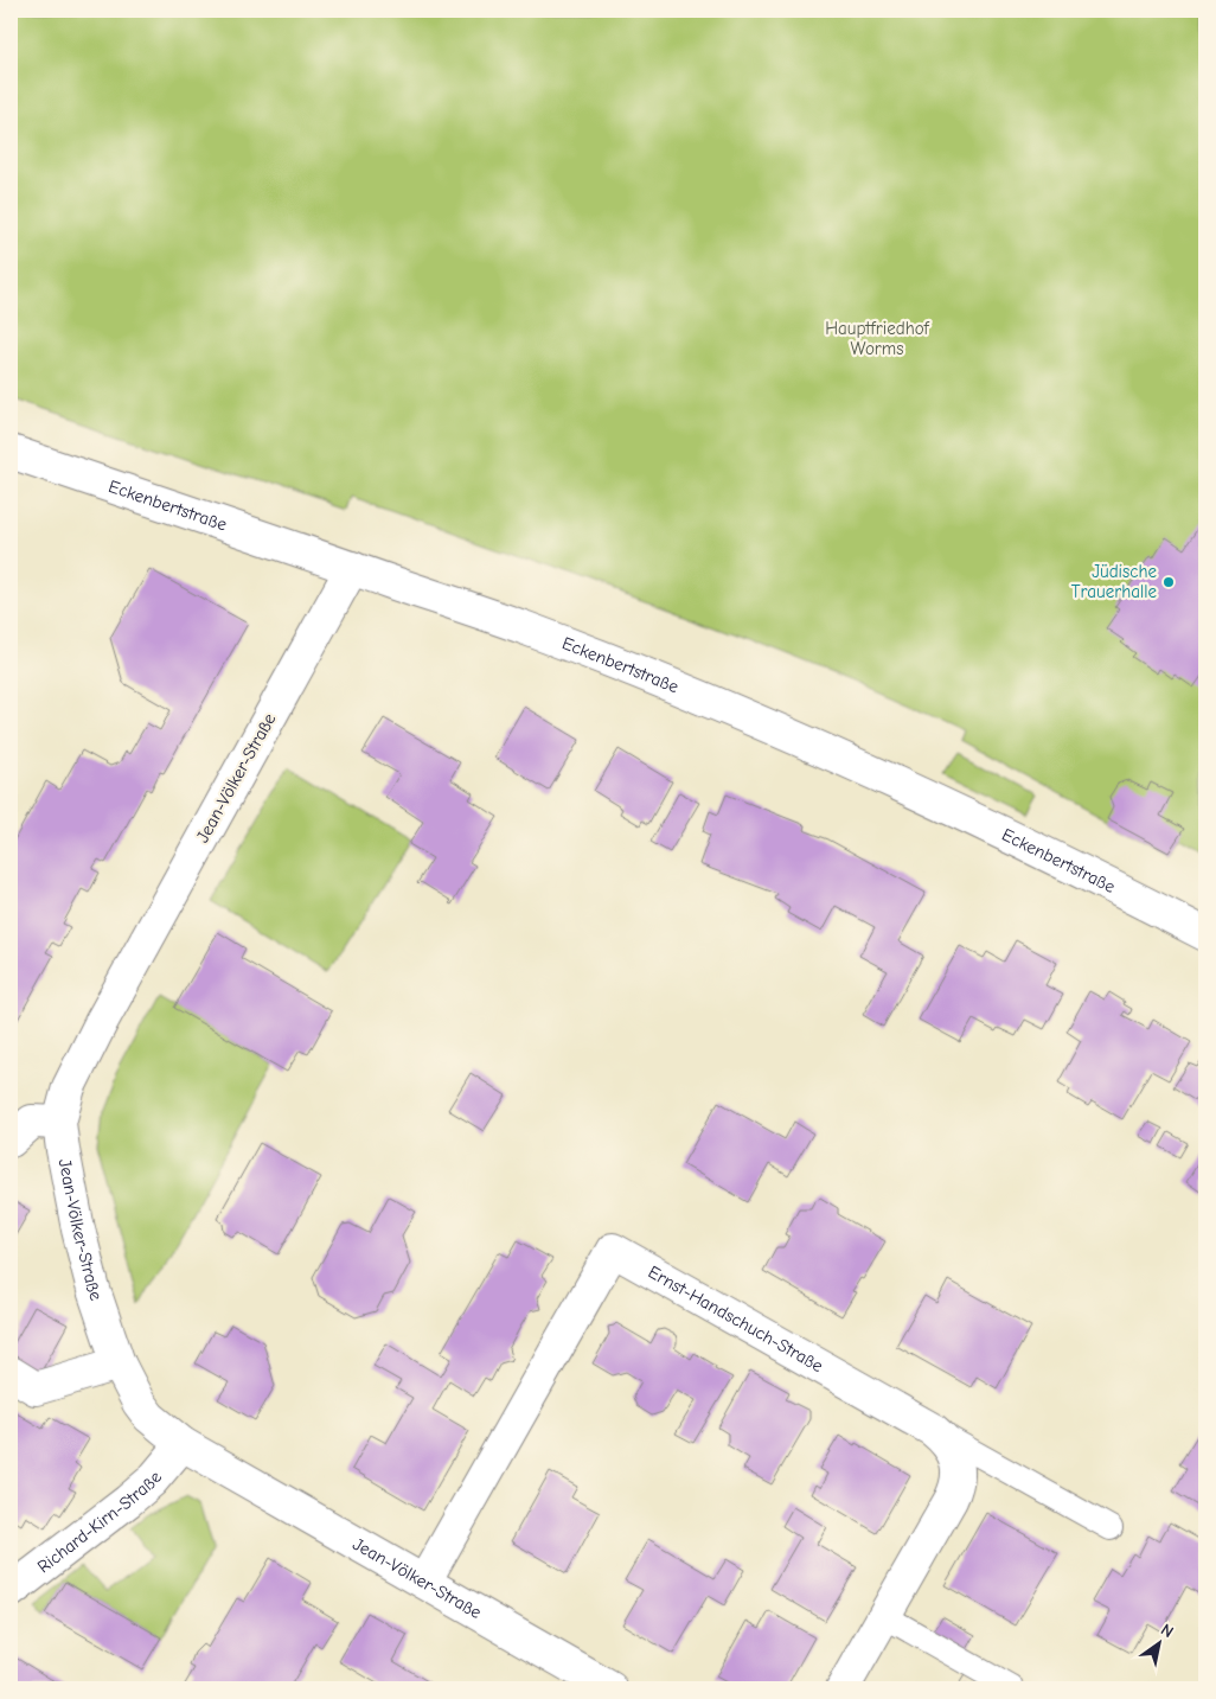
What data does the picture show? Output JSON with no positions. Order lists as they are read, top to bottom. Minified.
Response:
{"streets":{"street":["Eckenbertstraße","Jean-Völker-Straße","Ernst-Handschuch-Straße","Richard-Kirn-Straße"]},"crossings":[["Eckenbertstraße","Jean-Völker-Straße"],["Jean-Völker-Straße","Ernst-Handschuch-Straße"],["Jean-Völker-Straße","Richard-Kirn-Straße"]],"parks":["Hauptfriedhof Worms"],"places":["Jüdische Trauerhalle"],"north":"top right"}
